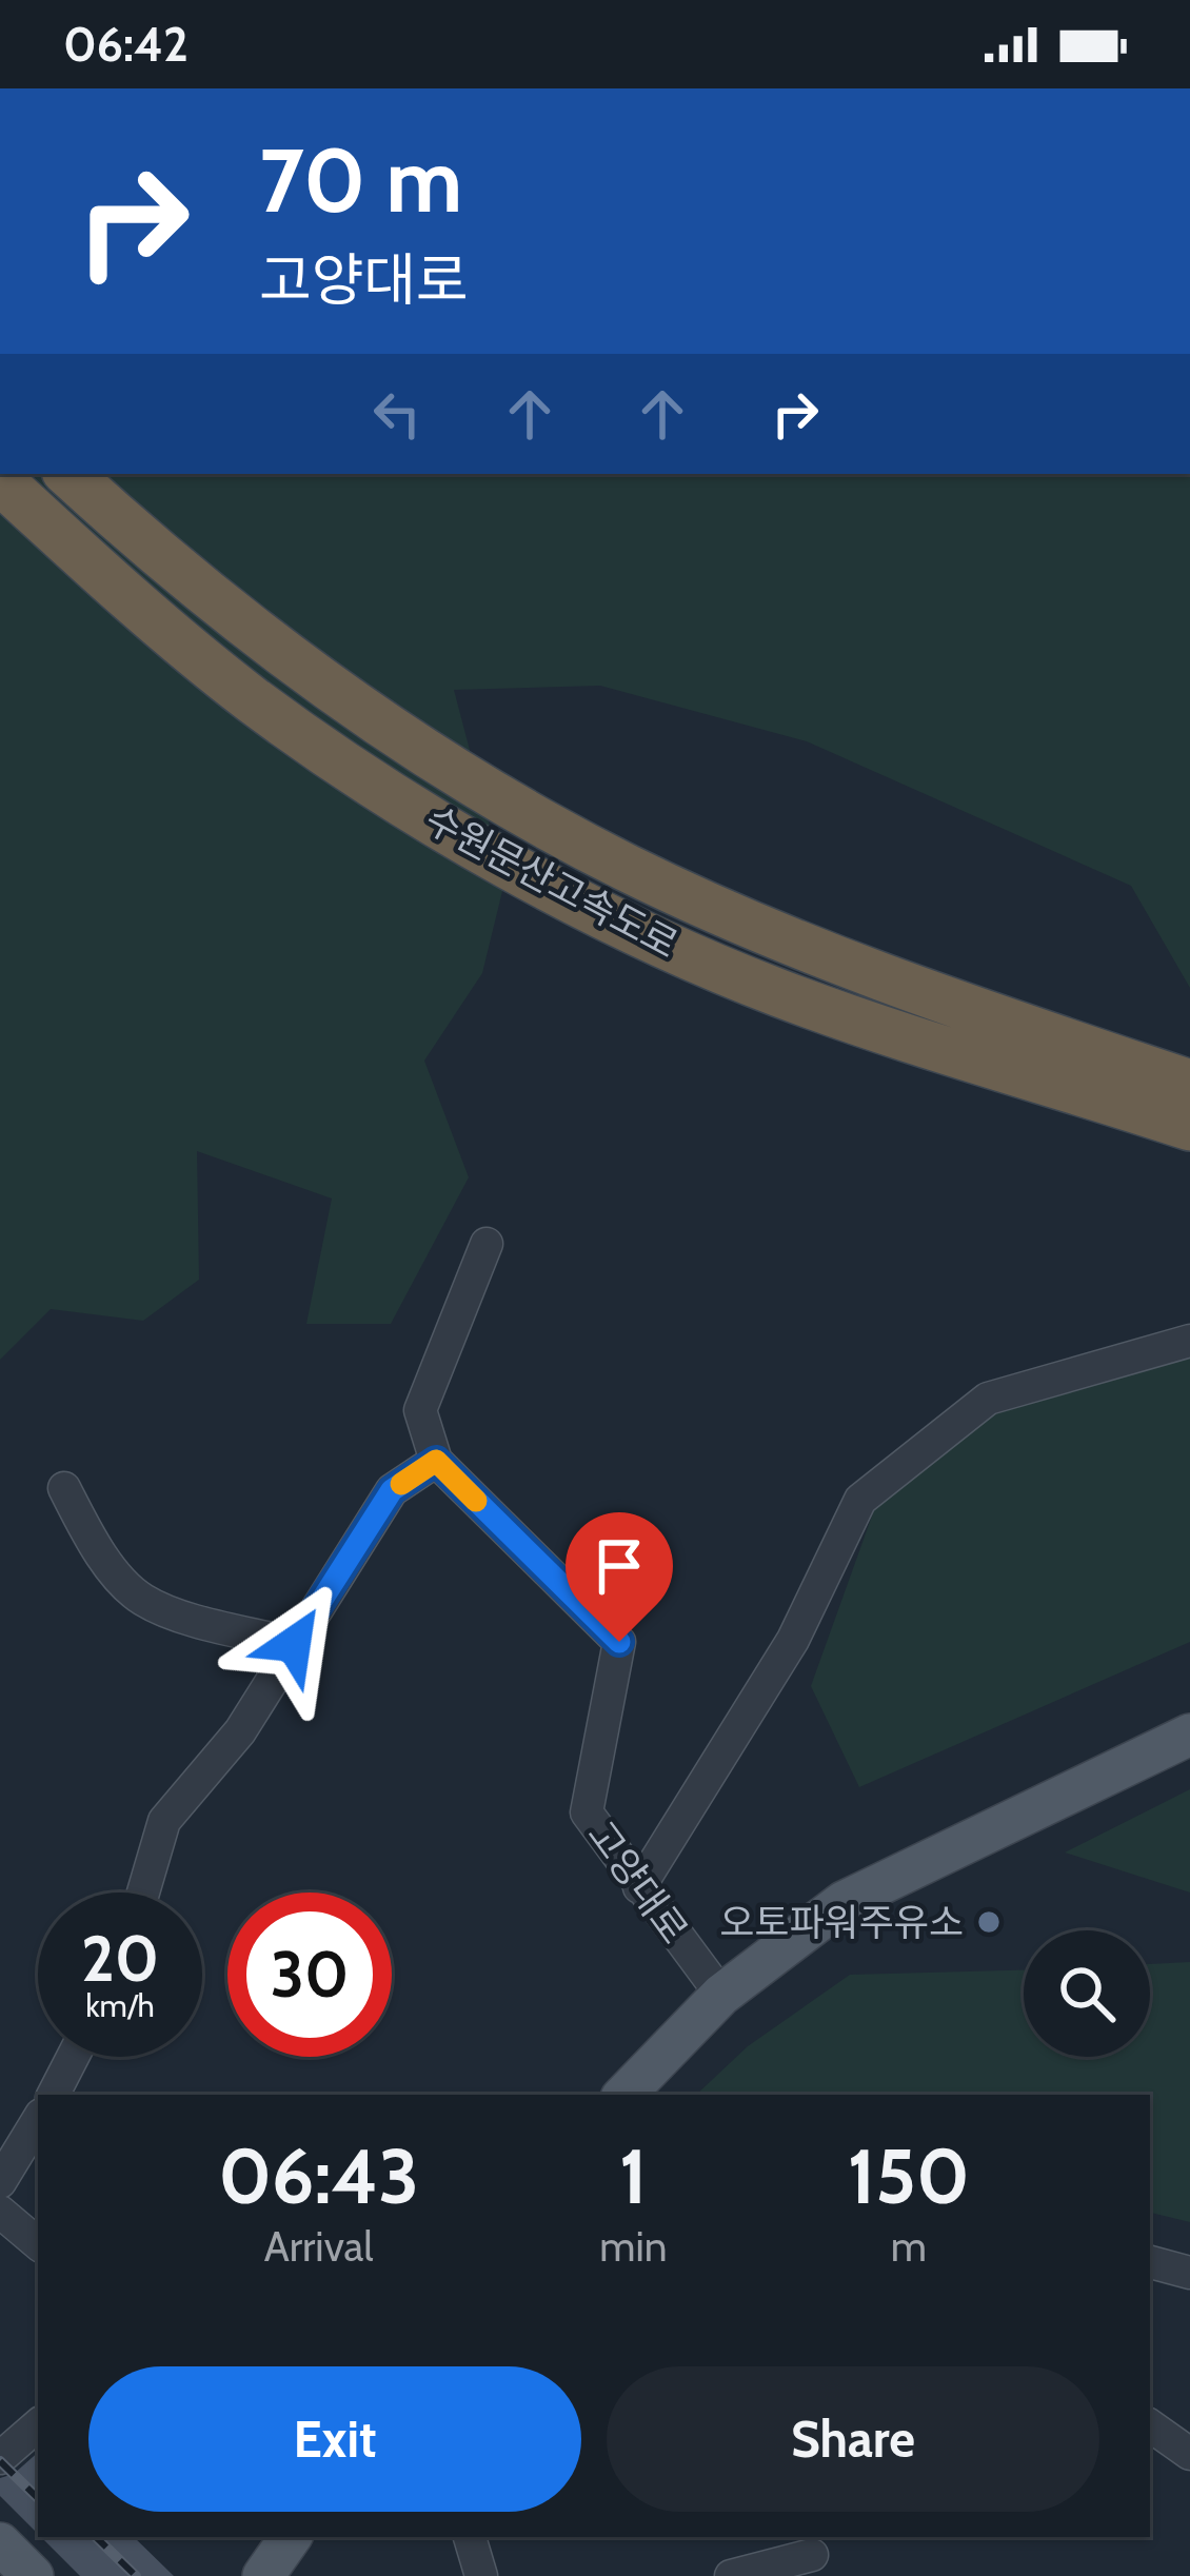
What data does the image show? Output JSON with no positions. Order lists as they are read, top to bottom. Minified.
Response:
{"streets":{"highway":["수원문산고속도로"],"street":["고양대로"]},"places":["오토파워주유소"],"page":{"status":"06:42","turn":["70 m","고양대로"],"speed":"20 km/h","limit":"30","eta":["06:43","Arrival","1","min","150","m"],"buttons":["Exit","Share"]}}
